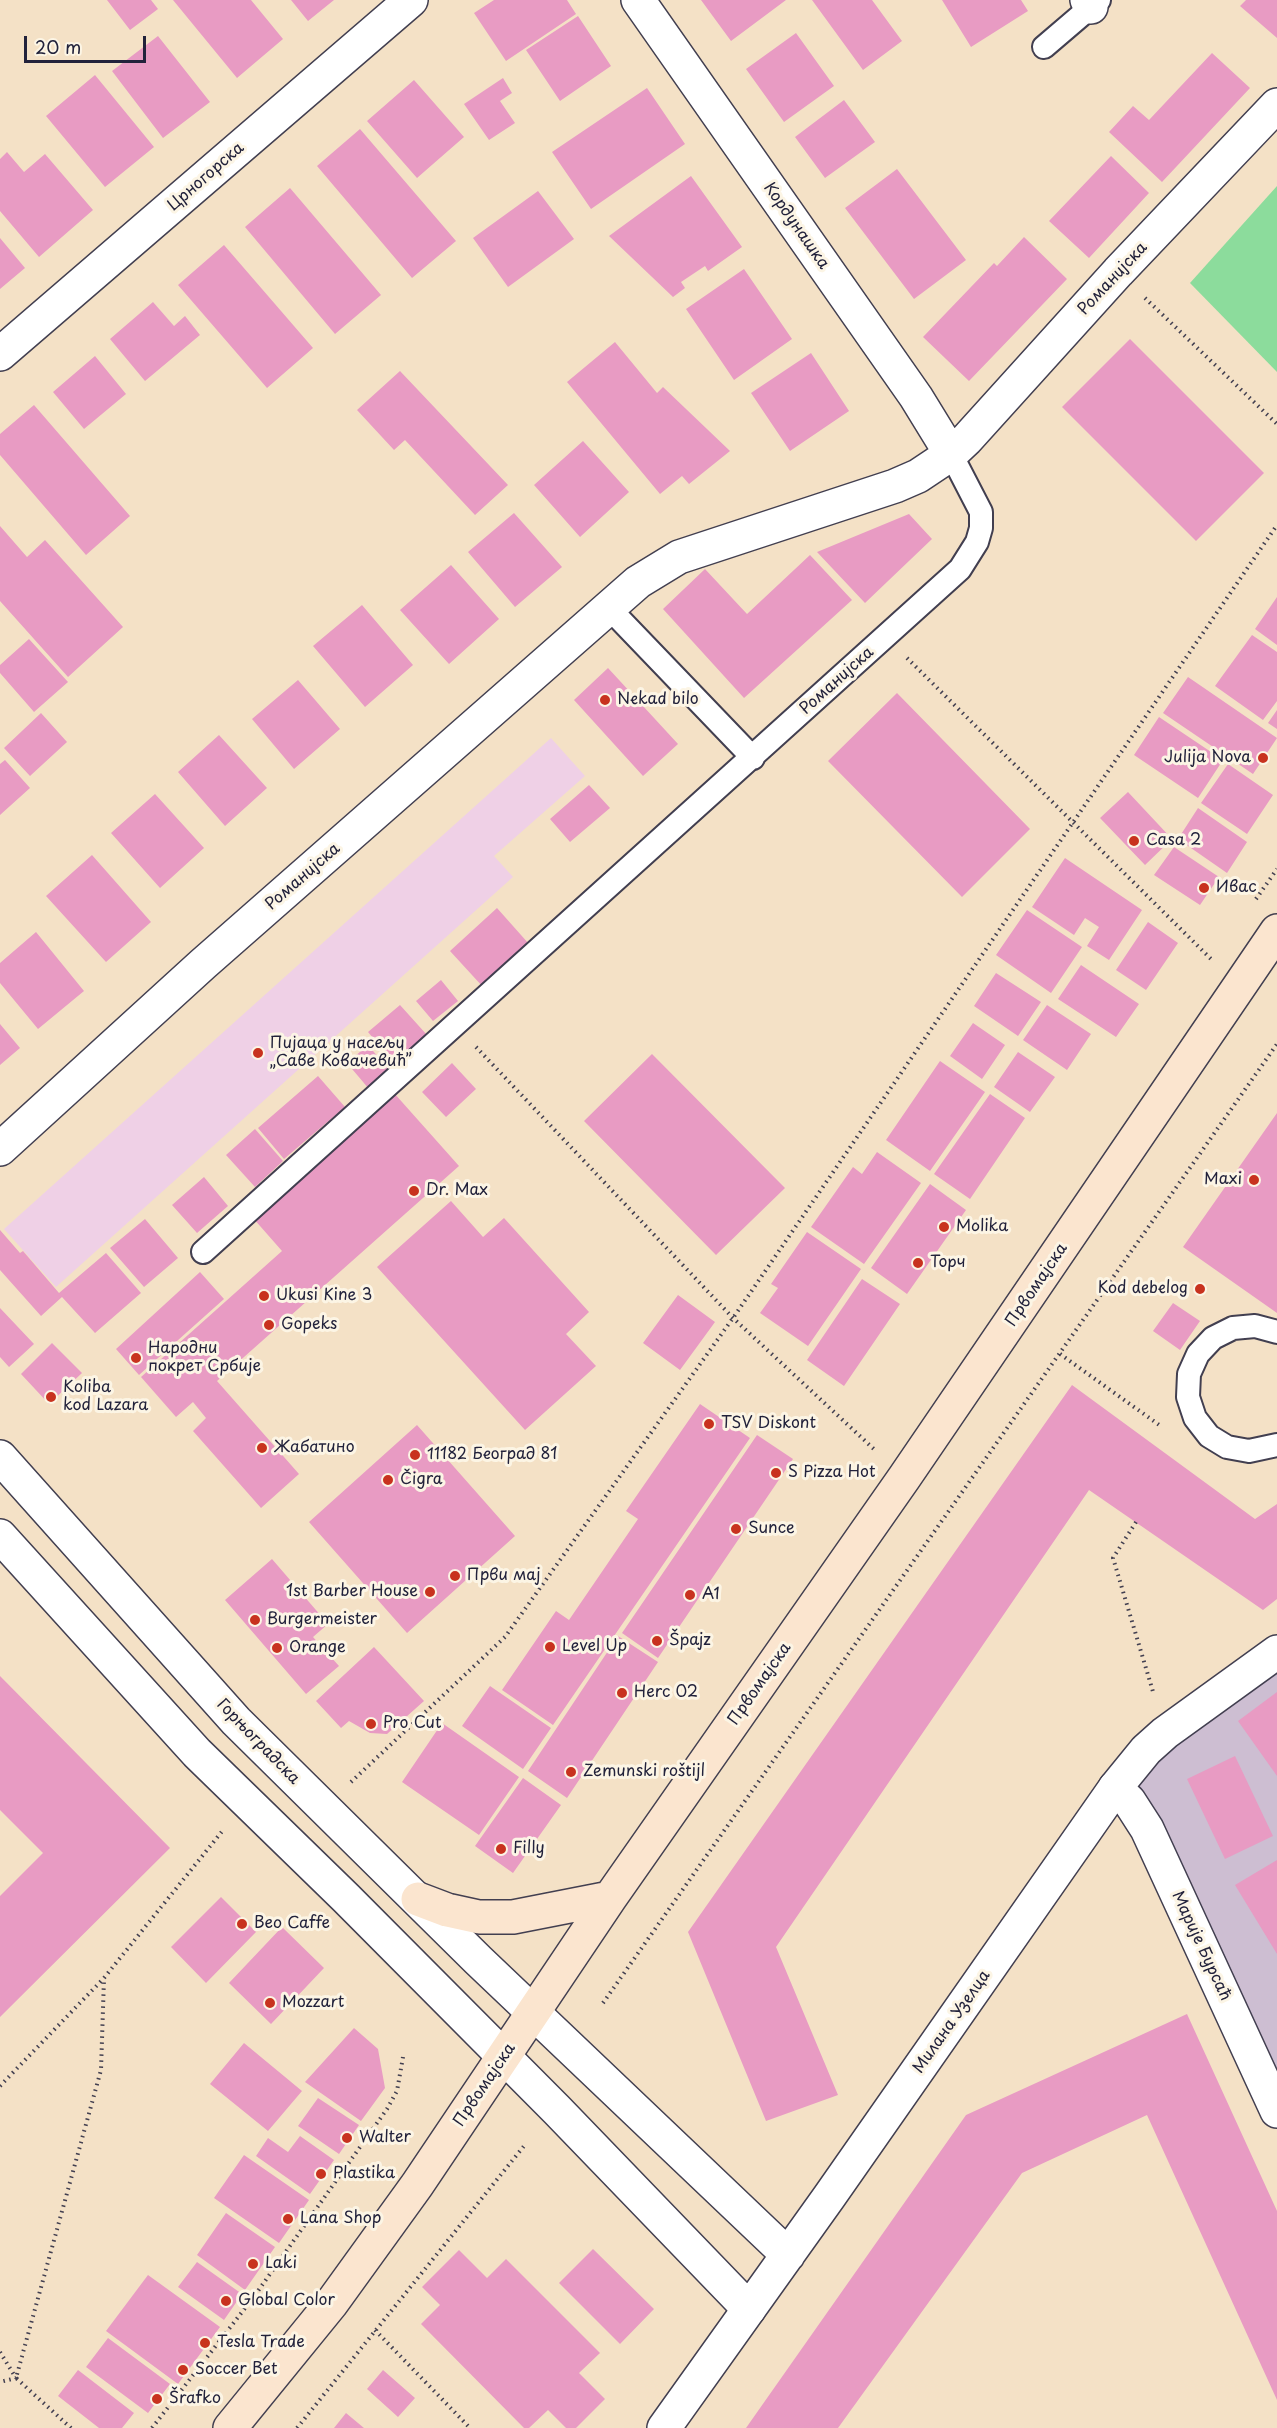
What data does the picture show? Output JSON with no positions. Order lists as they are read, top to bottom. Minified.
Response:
{"streets":{"main road":["Првомајска"],"street":["Црногорска","Кордунашка","Романијска","Горњоградска","Марије Бурсаћ","Милана Узелца"]},"crossings":[["Кордунашка","Романијска"],["Првомајска","Горњоградска"],["Горњоградска","Милана Узелца"],["Марије Бурсаћ","Милана Узелца"]],"places":["Nekad bilo","Julija Nova","Casa 2","Ивас","Пијаца у насељу „Саве Ковачевић”","Maxi","Dr. Max","Molika","Торч","Kod debelog","Ukusi Kine 3","Gopeks","Народни покрет Србије","Koliba kod Lazara","TSV Diskont","Жабатино","11182 Београд 81","S Pizza Hot","Čigra","Sunce","Први мај","1st Barber House","A1","Burgermeister","Špajz","Level Up","Orange","Herc 02","Pro Cut","Zemunski roštijl","Filly","Beo Caffe","Mozzart","Walter","Plastika","Lana Shop","Laki","Global Color","Tesla Trade","Soccer Bet","Šrafko"],"scale_bar":"20 m"}
